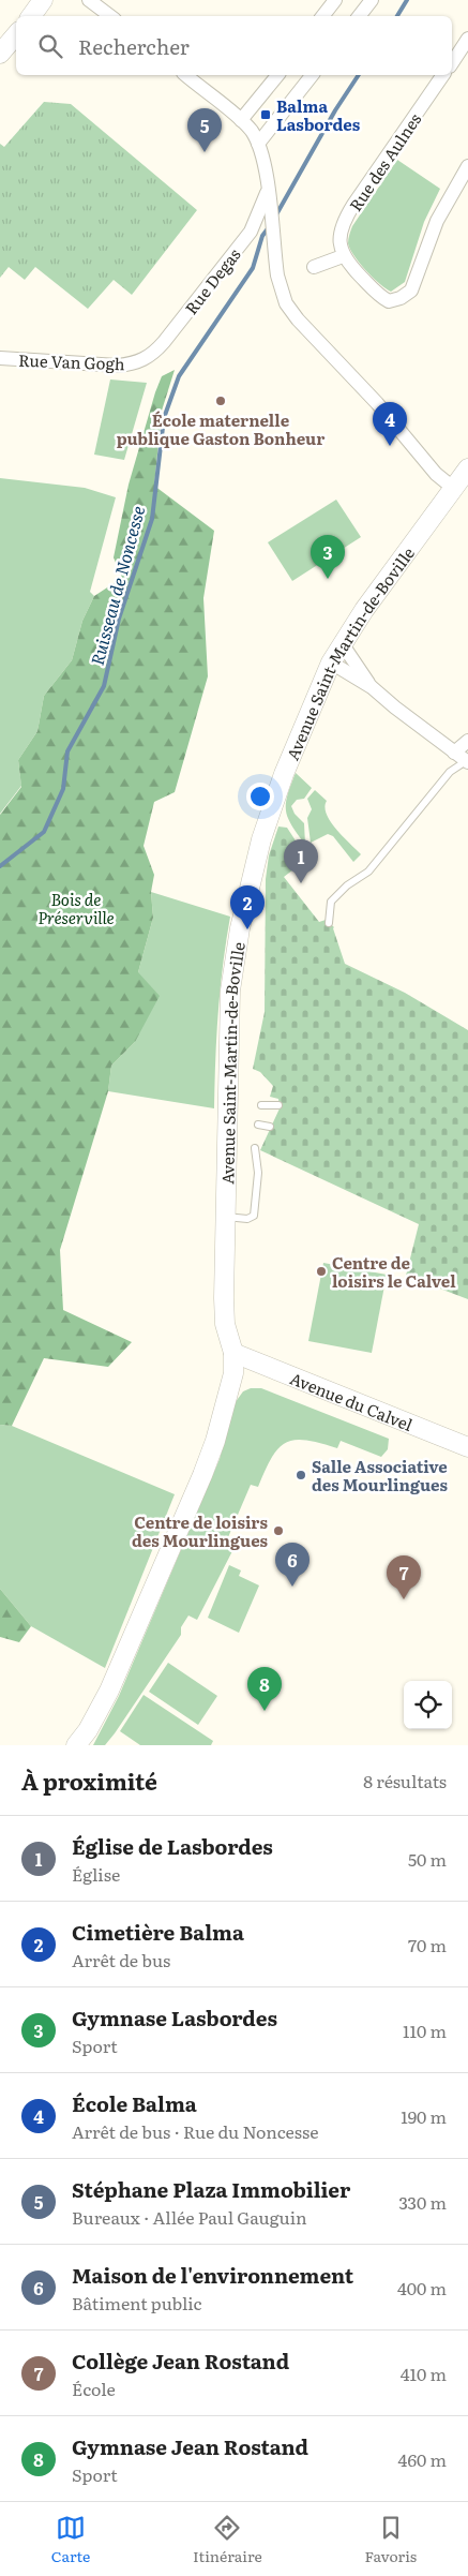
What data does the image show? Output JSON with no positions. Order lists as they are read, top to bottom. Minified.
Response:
{"streets":{"street":["Rue des Aulnes","Rue Degas","Rue Van Gogh","Avenue Saint-Martin-de-Boville","Avenue du Calvel"]},"crossings":[["Rue Degas","Rue Van Gogh"],["Avenue Saint-Martin-de-Boville","Avenue du Calvel"]],"water":["Ruisseau de Noncesse"],"parks":["Bois de Préserville"],"places":{"transit":["Balma Lasbordes"],"other":["École maternelle publique Gaston Bonheur","Centre de loisirs le Calvel","Salle Associative des Mourlingues","Centre de loisirs des Mourlingues"]},"page":{"search":"Rechercher","pins":["5","4","3","1","2","6","7","8"],"heading":["À proximité","8 résultats"],"list":[{"mark":"1","name":"Église de Lasbordes","note":"Église","value":"50 m"},{"mark":"2","name":"Cimetière Balma","note":"Arrêt de bus","value":"70 m"},{"mark":"3","name":"Gymnase Lasbordes","note":"Sport","value":"110 m"},{"mark":"4","name":"École Balma","note":"Arrêt de bus · Rue du Noncesse","value":"190 m"},{"mark":"5","name":"Stéphane Plaza Immobilier","note":"Bureaux · Allée Paul Gauguin","value":"330 m"},{"mark":"6","name":"Maison de l'environnement","note":"Bâtiment public","value":"400 m"},{"mark":"7","name":"Collège Jean Rostand","note":"École","value":"410 m"},{"mark":"8","name":"Gymnase Jean Rostand","note":"Sport","value":"460 m"}],"nav":["Carte","Itinéraire","Favoris"]}}
